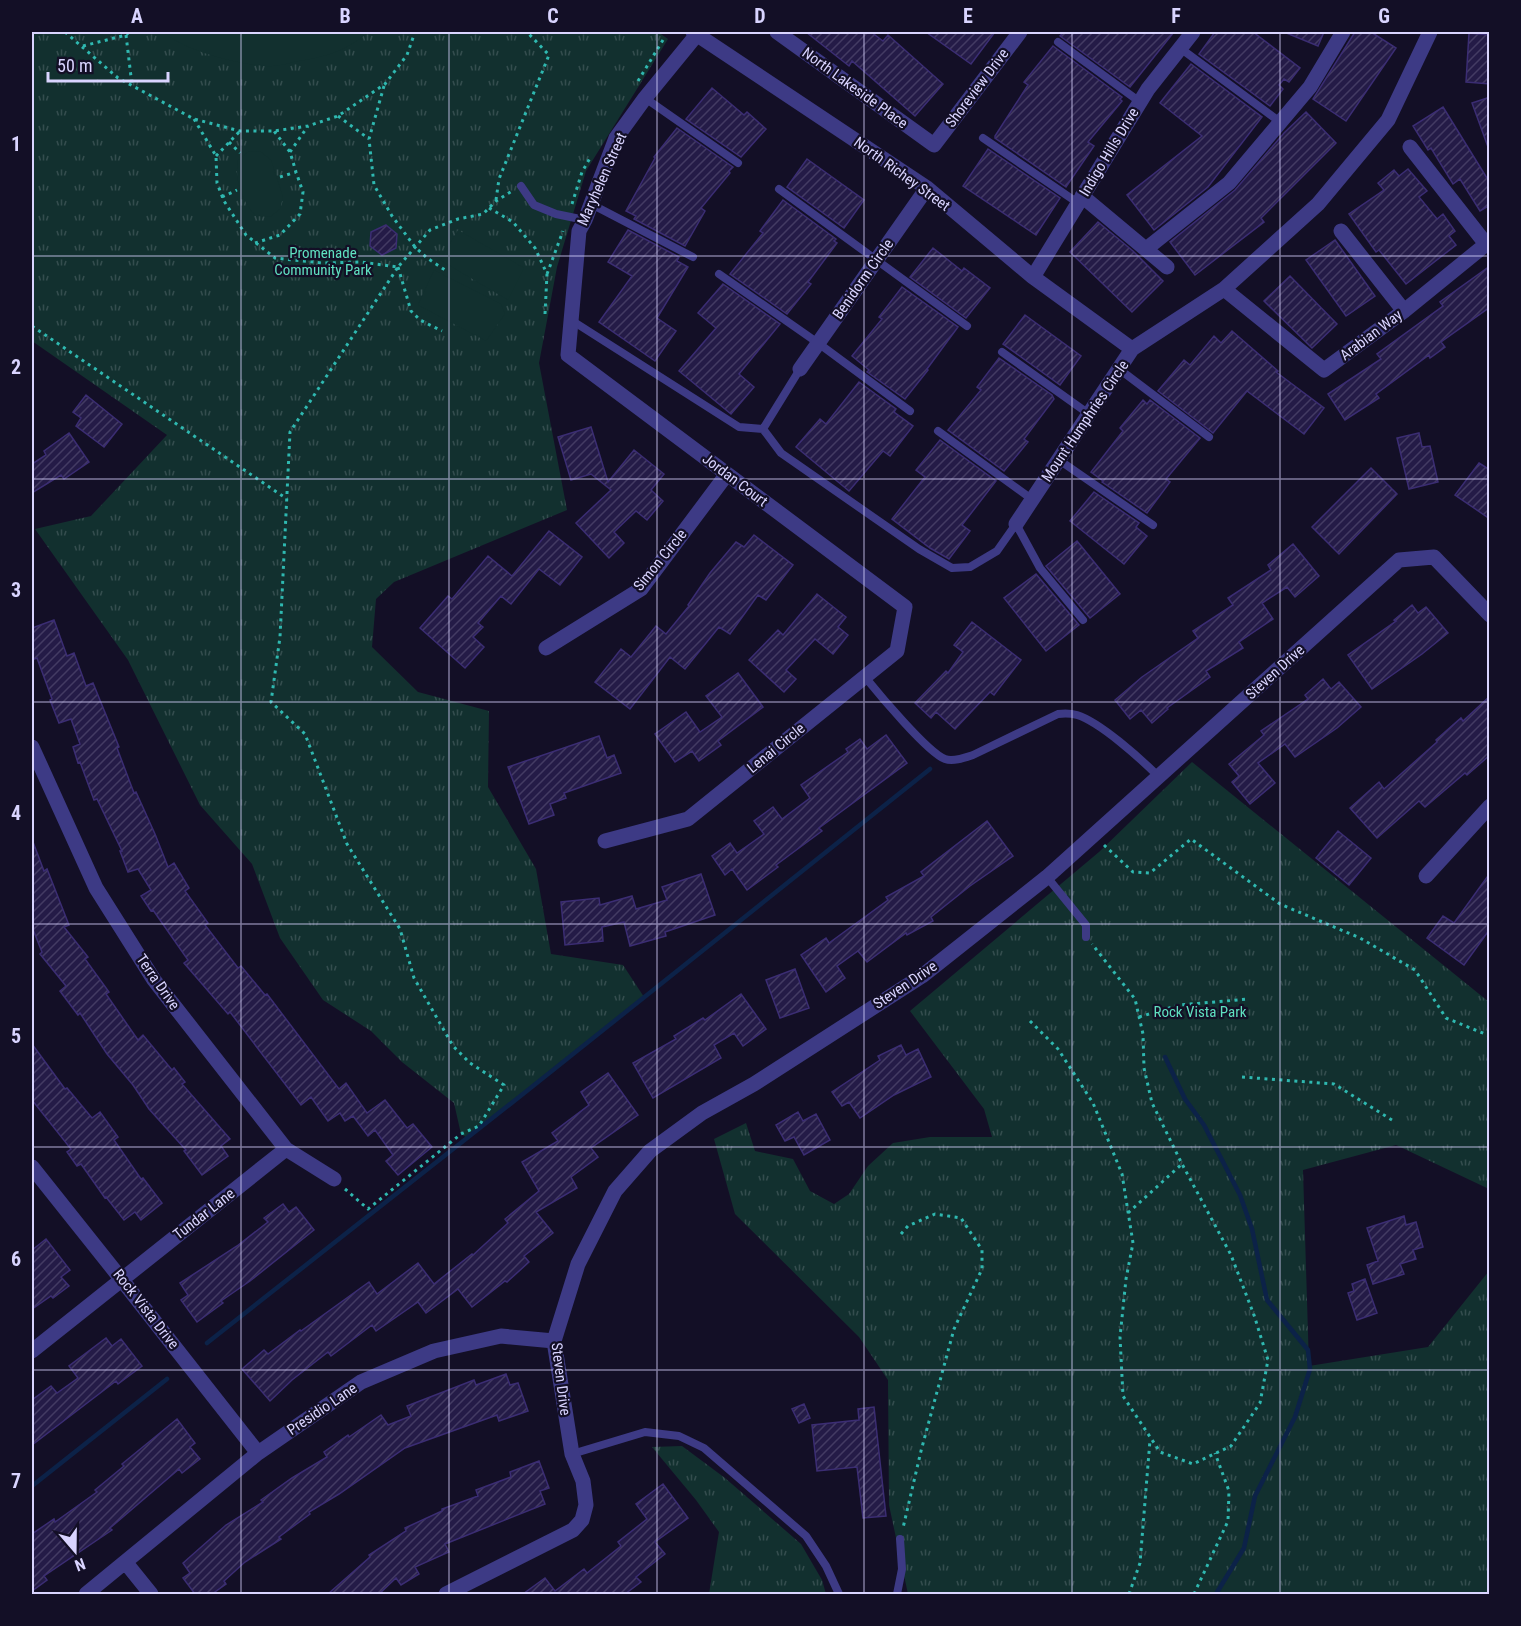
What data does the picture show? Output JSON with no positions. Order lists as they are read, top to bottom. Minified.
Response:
{"streets":{"street":["North Lakeside Place","Shoreview Drive","Indigo Hills Drive","North Richey Street","Maryhelen Street","Benidorm Circle","Arabian Way","Mount Humphries Circle","Jordan Court","Simon Circle","Steven Drive","Lenai Circle","Terra Drive","Tundar Lane","Rock Vista Drive","Presidio Lane"]},"crossings":[["North Lakeside Place","Shoreview Drive"],["Indigo Hills Drive","North Richey Street"],["North Richey Street","Maryhelen Street"],["North Richey Street","Benidorm Circle"],["North Richey Street","Mount Humphries Circle"],["Maryhelen Street","Jordan Court"],["Arabian Way","Mount Humphries Circle"],["Jordan Court","Simon Circle"],["Jordan Court","Lenai Circle"],["Steven Drive","Presidio Lane"],["Terra Drive","Tundar Lane"],["Tundar Lane","Rock Vista Drive"],["Rock Vista Drive","Presidio Lane"]],"parks":["Promenade Community Park","Rock Vista Park"],"scale_bar":"50 m","north":"bottom","grid":{"columns":["A","B","C","D","E","F","G"],"rows":["1","2","3","4","5","6","7"]}}
